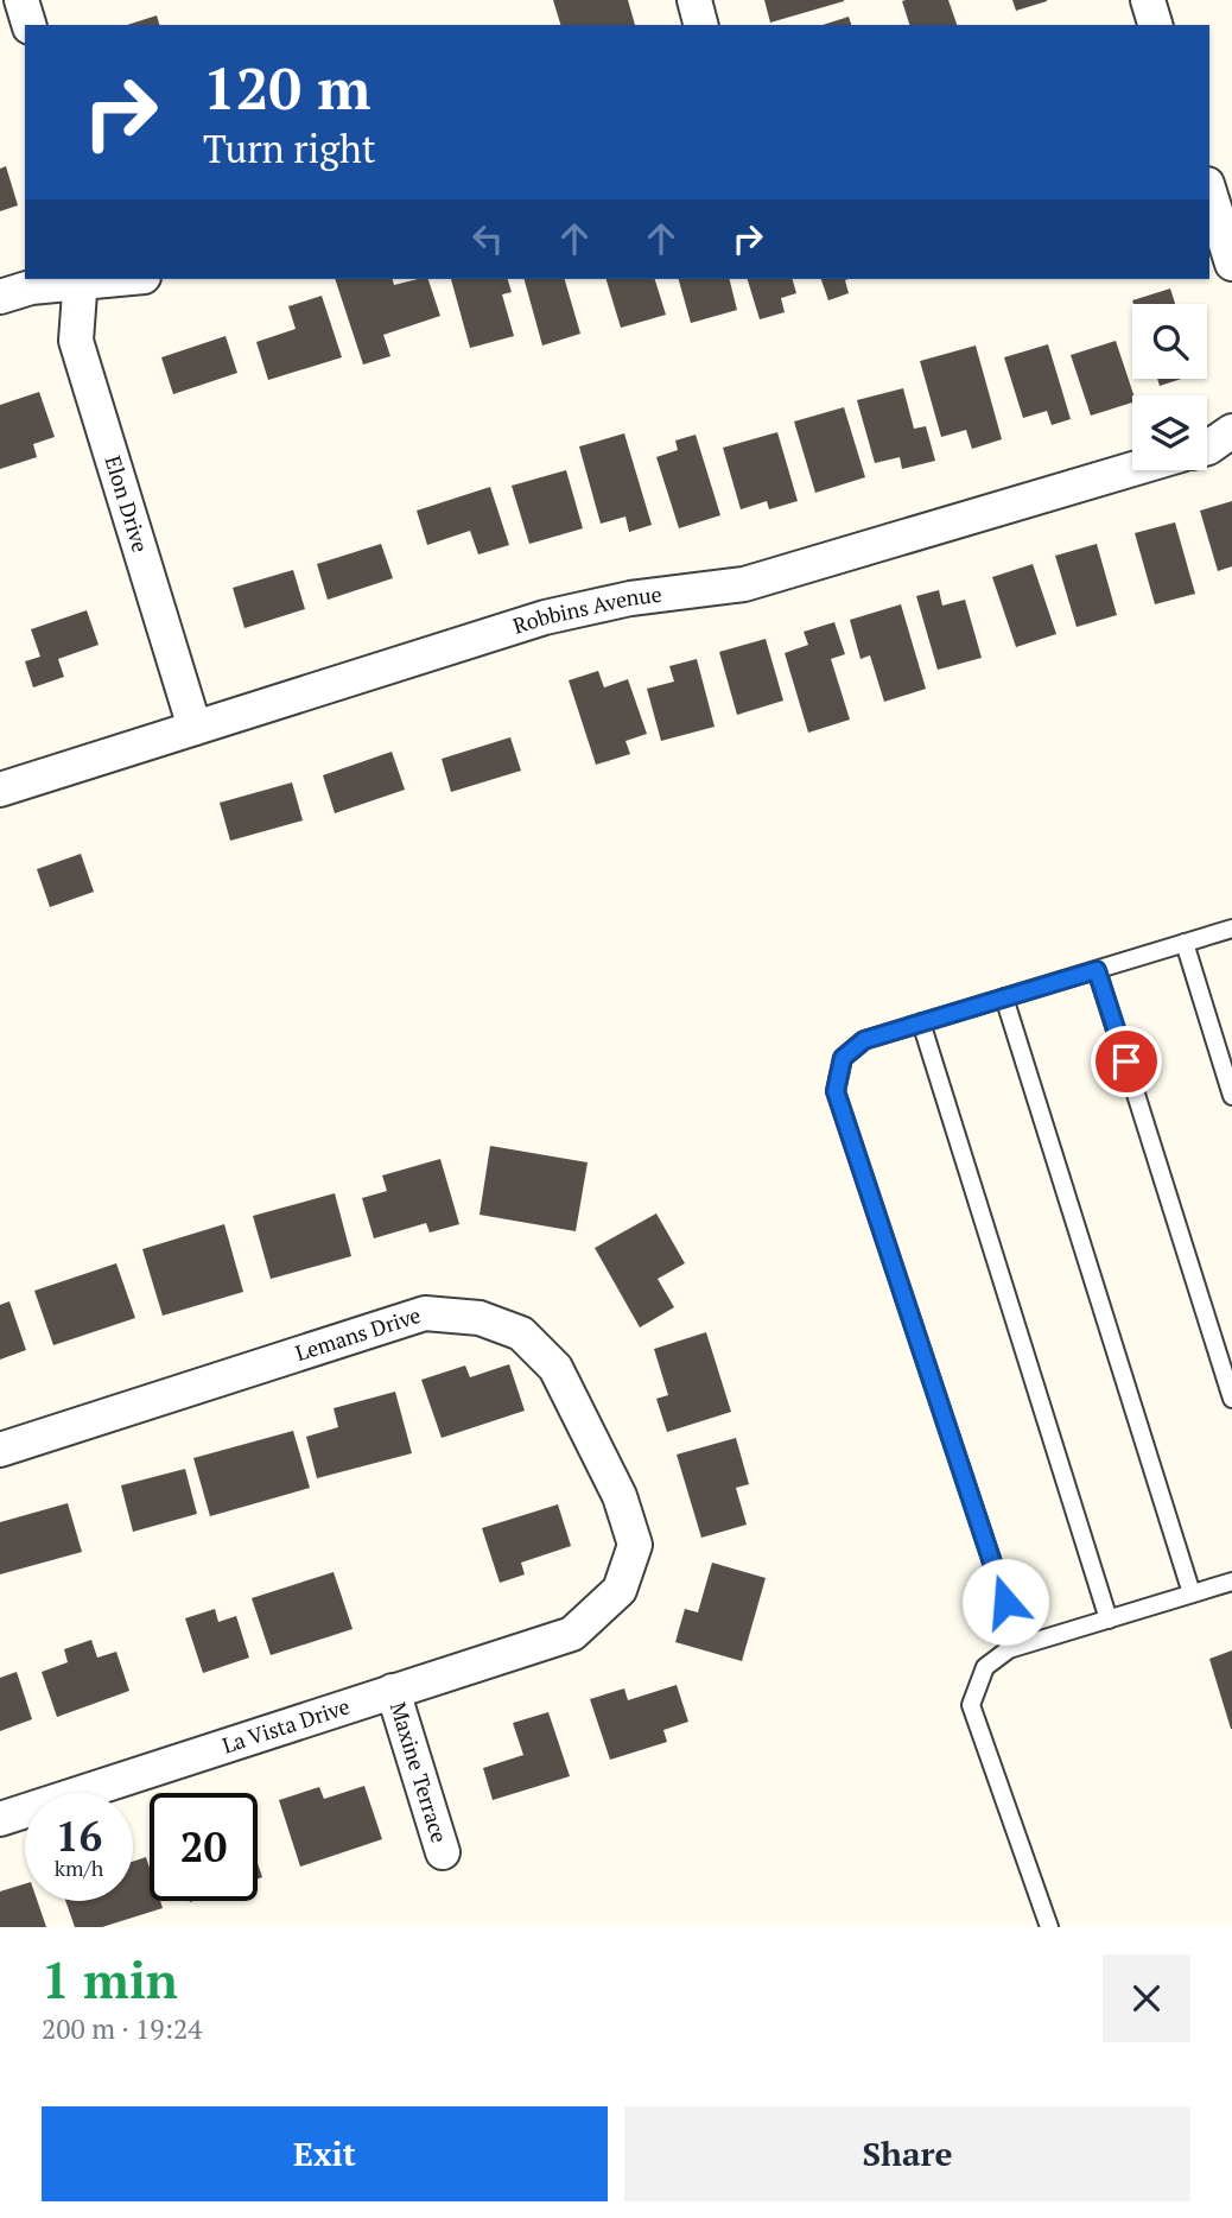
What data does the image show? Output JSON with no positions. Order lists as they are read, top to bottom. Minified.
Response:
{"streets":{"street":["Elon Drive","Robbins Avenue","Lemans Drive","La Vista Drive","Maxine Terrace"]},"crossings":[["Elon Drive","Robbins Avenue"],["Lemans Drive","La Vista Drive"],["La Vista Drive","Maxine Terrace"]],"page":{"turn":["120 m","Turn right"],"speed":"16 km/h","limit":"20","heading":["1 min","200 m · 19:24"],"buttons":["Exit","Share"]}}
